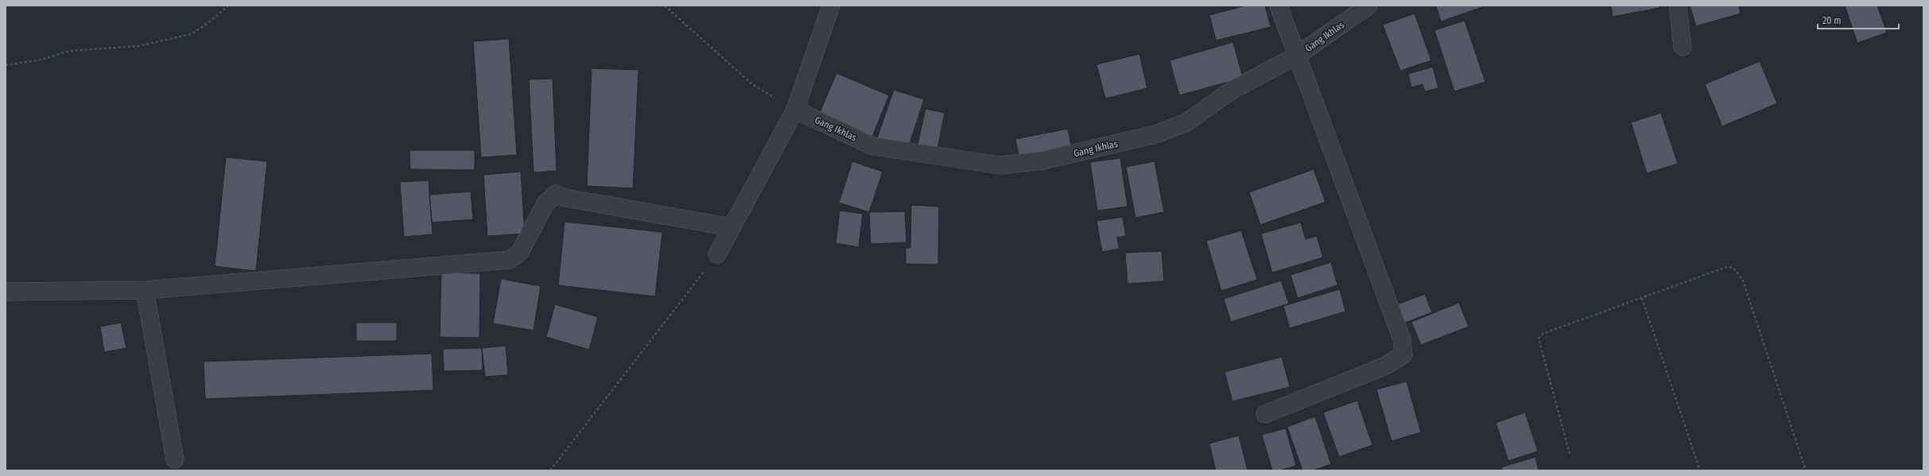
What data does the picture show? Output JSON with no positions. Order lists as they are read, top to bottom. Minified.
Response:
{"streets":{"street":["Gang Ikhlas"]},"scale_bar":"20 m"}
